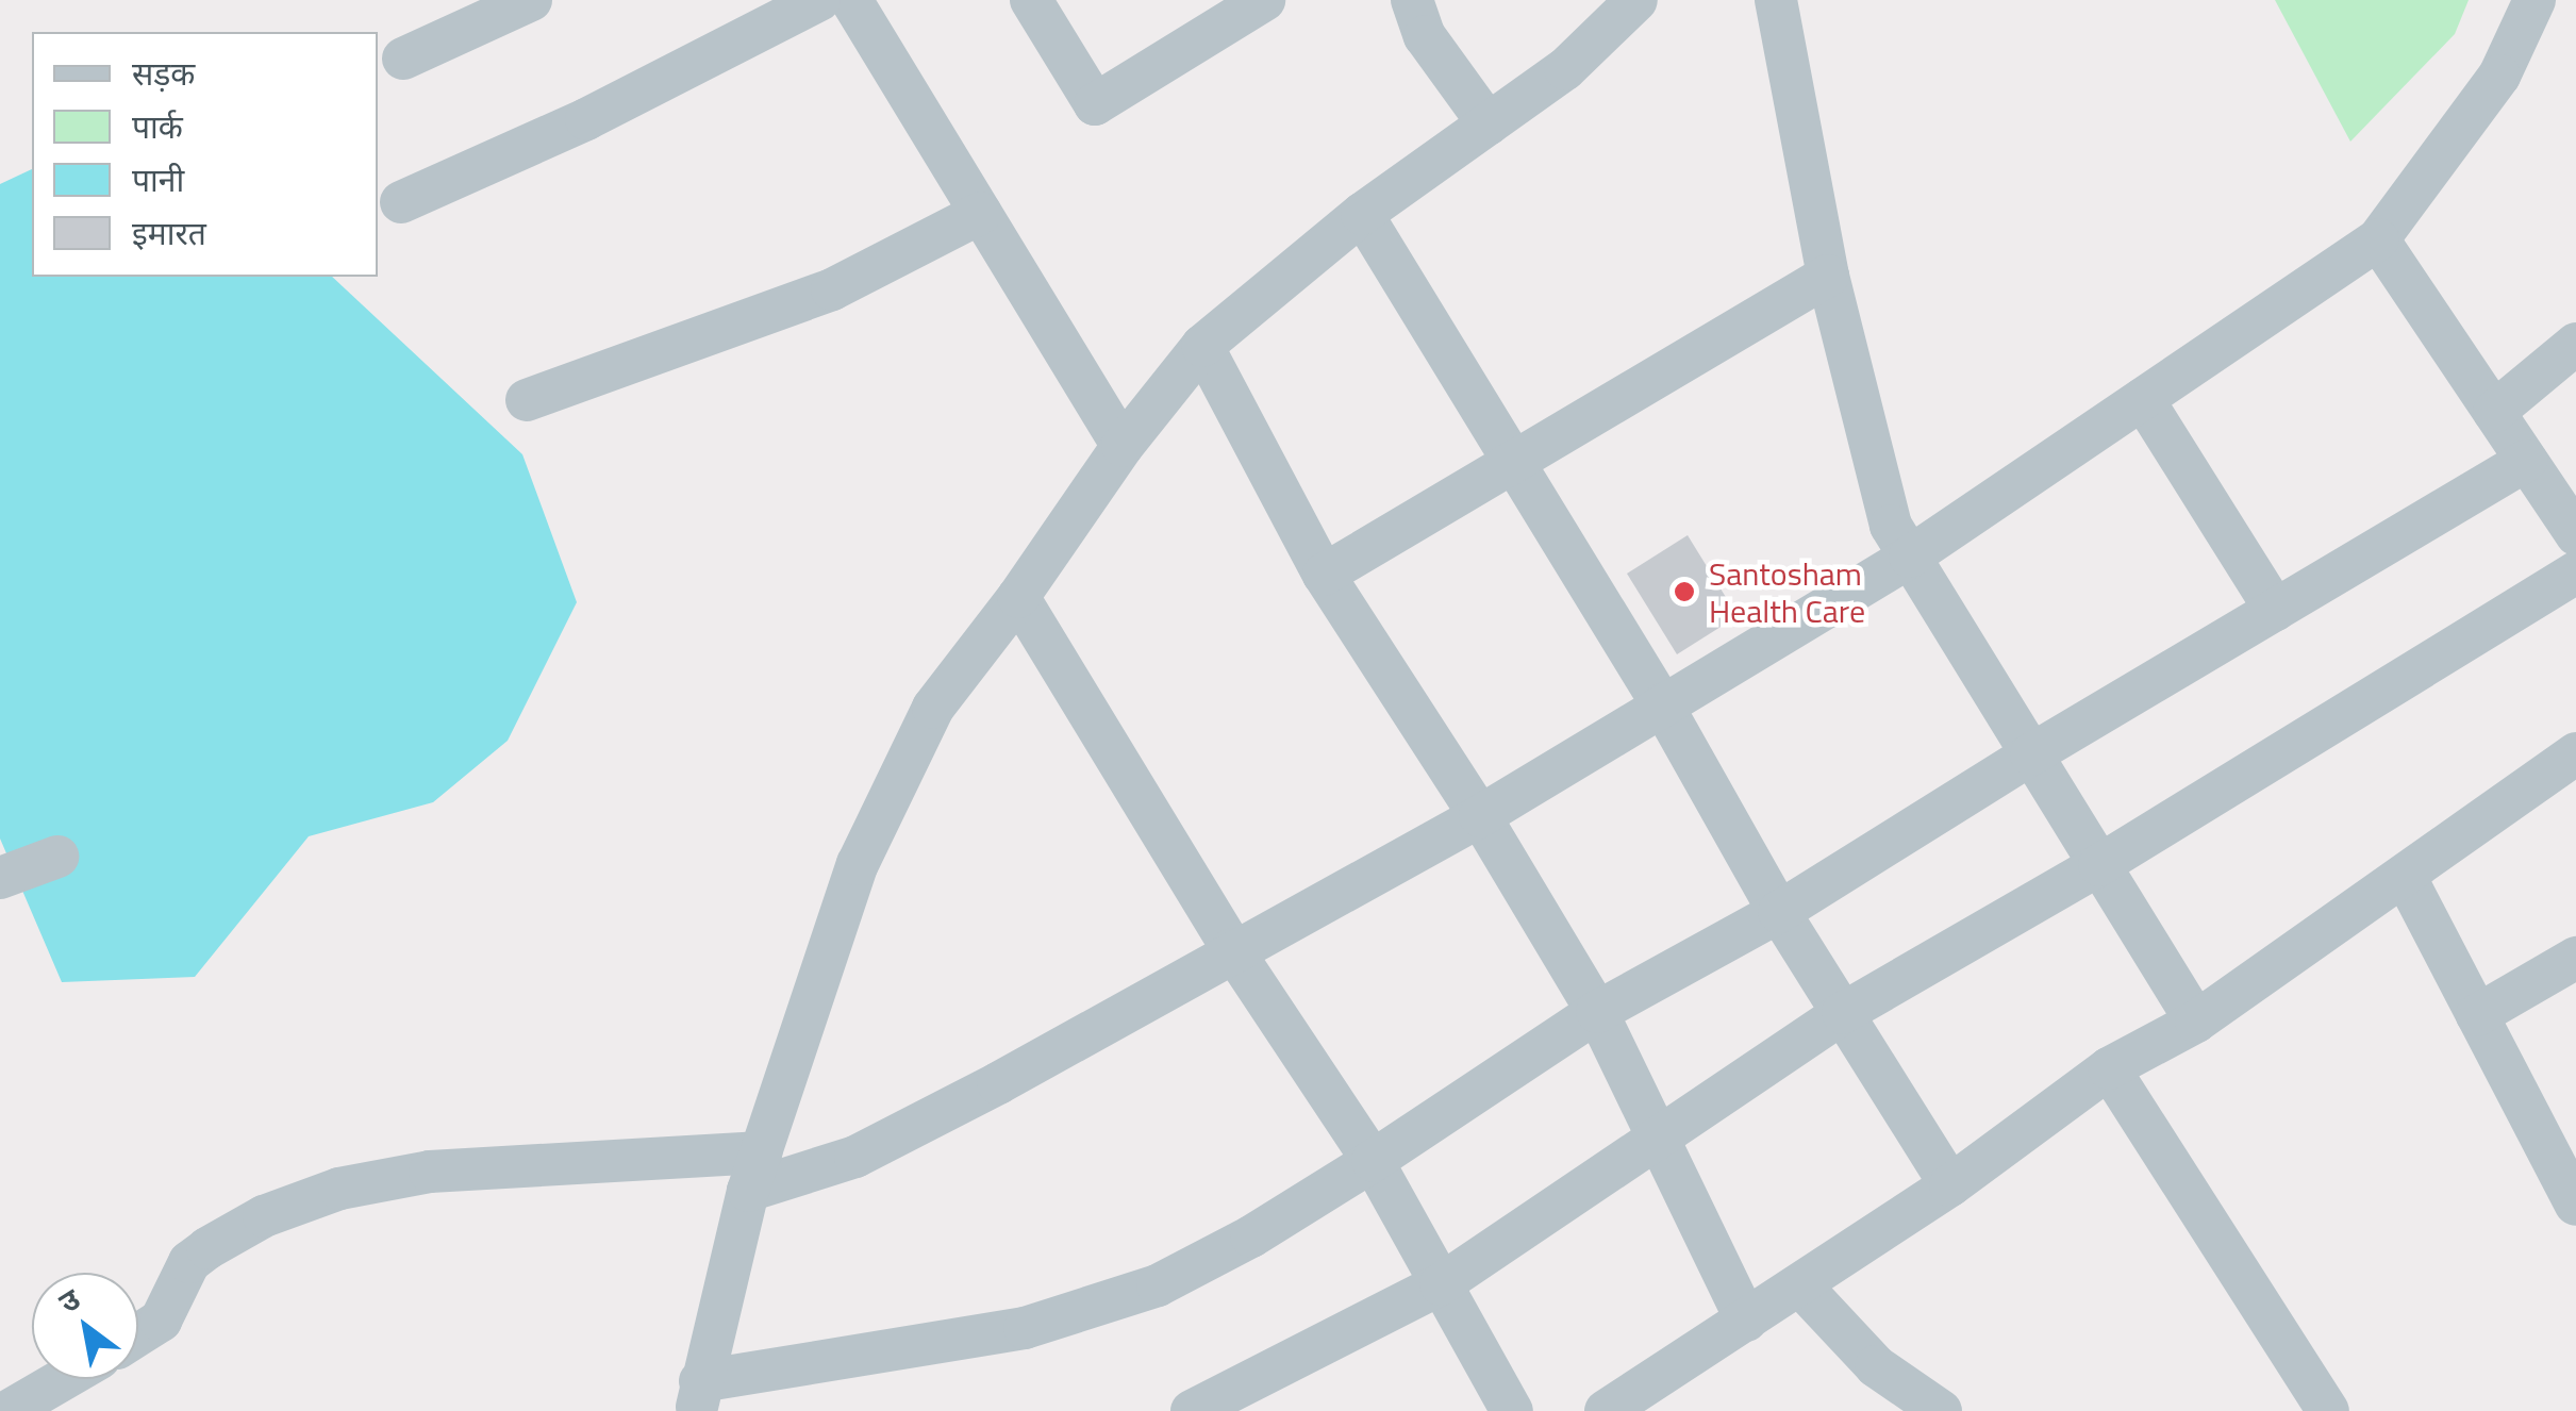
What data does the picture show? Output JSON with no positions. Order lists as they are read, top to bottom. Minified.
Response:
{"places":["Santosham Health Care"],"legend":["सड़क","पार्क","पानी","इमारत"],"north":"top left"}
